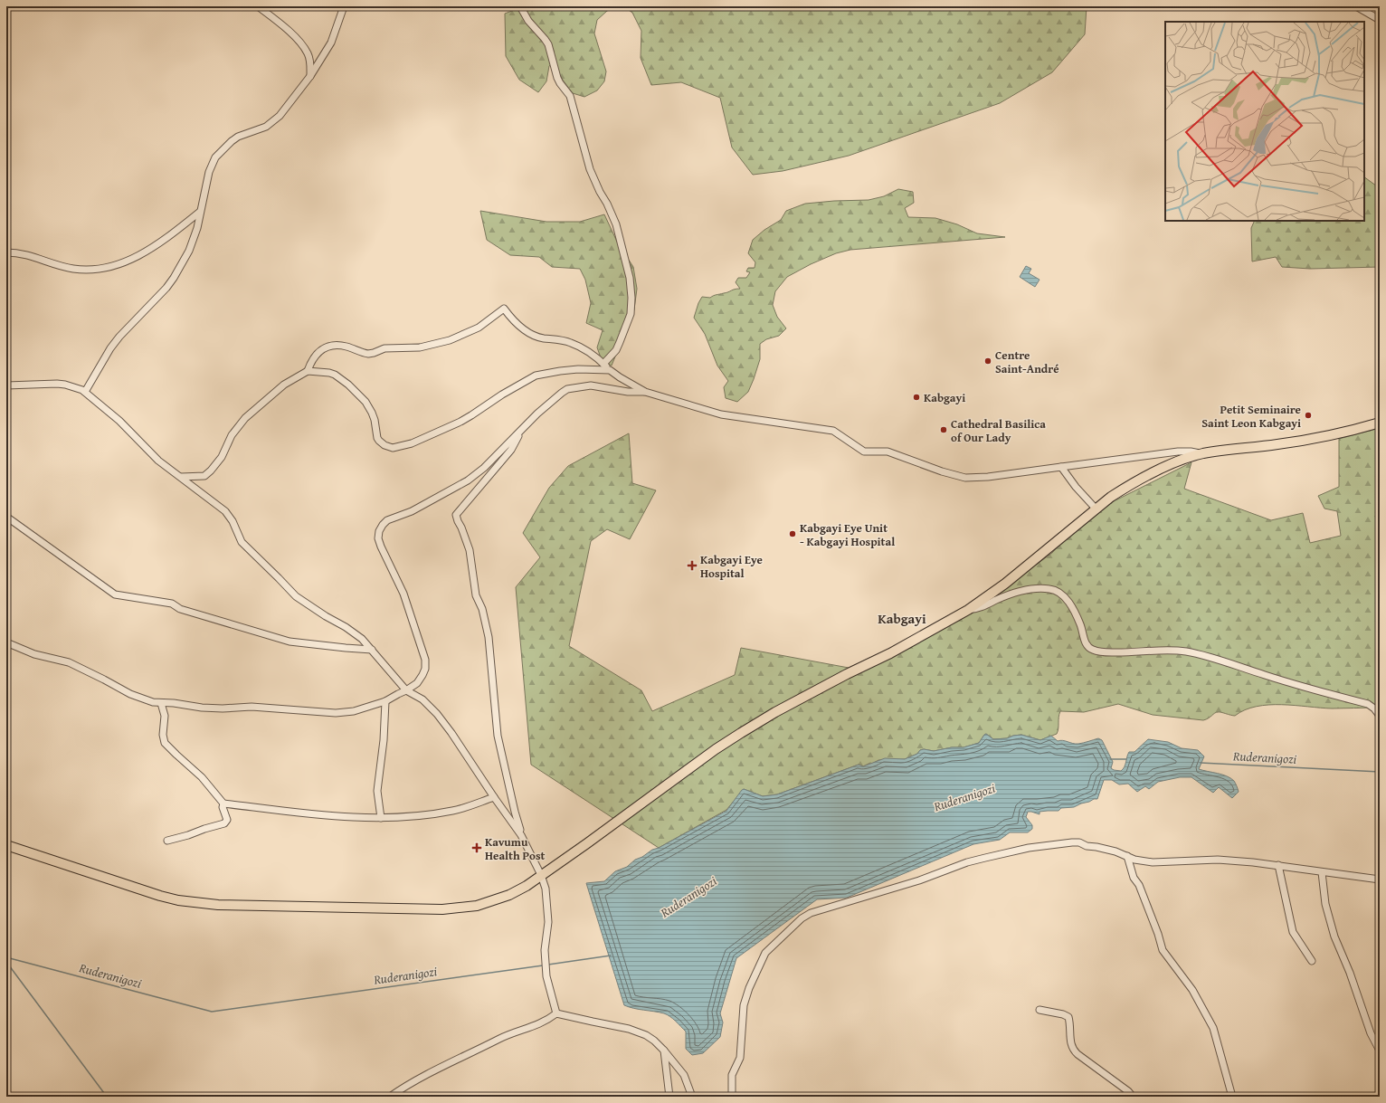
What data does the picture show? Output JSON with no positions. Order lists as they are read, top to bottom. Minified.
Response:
{"districts":["Kabgayi"],"water":["Ruderanigozi"],"places":{"other":["Centre Saint-André","Kabgayi","Petit Seminaire Saint Leon Kabgayi","Cathedral Basilica of Our Lady","Kabgayi Eye Unit - Kabgayi Hospital"],"health":["Kabgayi Eye Hospital","Kavumu Health Post"]}}
